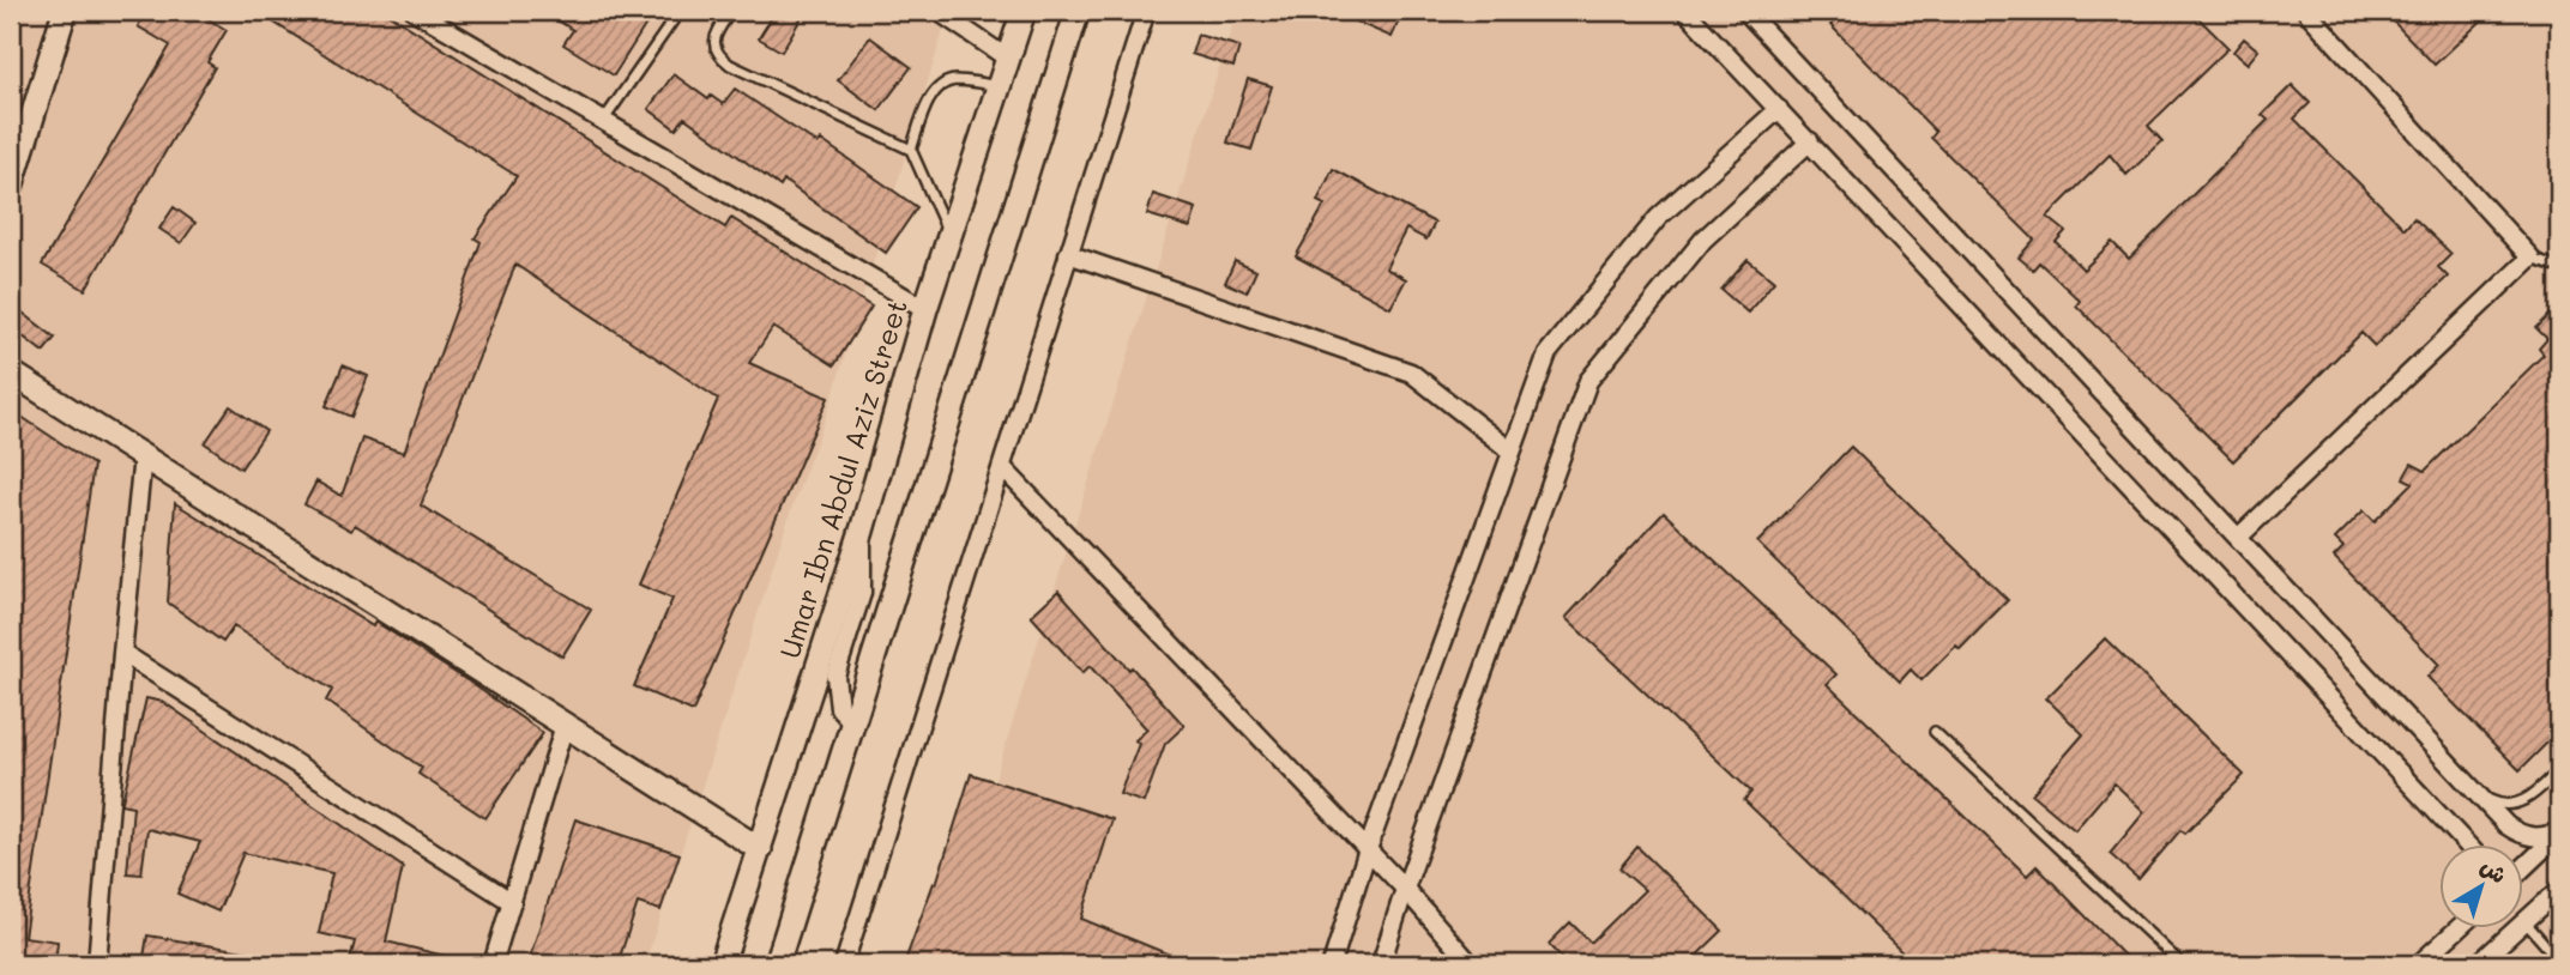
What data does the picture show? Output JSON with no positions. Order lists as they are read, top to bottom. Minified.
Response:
{"streets":{"main road":["Umar Ibn Abdul Aziz Street"]},"north":"top right"}
